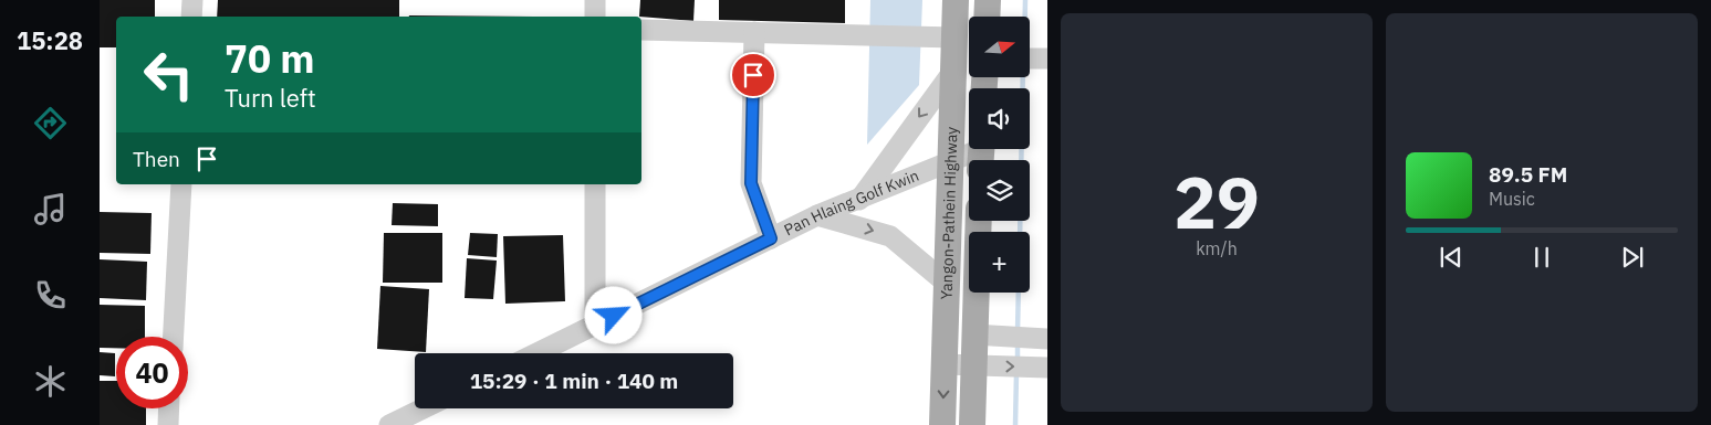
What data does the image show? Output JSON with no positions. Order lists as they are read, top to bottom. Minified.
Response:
{"streets":{"main road":["Yangon-Pathein Highway"],"street":["Pan Hlaing Golf Kwin"]},"crossings":[["Pan Hlaing Golf Kwin","Yangon-Pathein Highway"]],"north":"right","page":{"tabs":"15:28","tile":["29","km/h"],"map_buttons":"+","turn":["70 m","Turn left"],"then":"Then","song":["89.5 FM","Music"],"limit":"40","trip":"15:29 · 1 min · 140 m"}}
